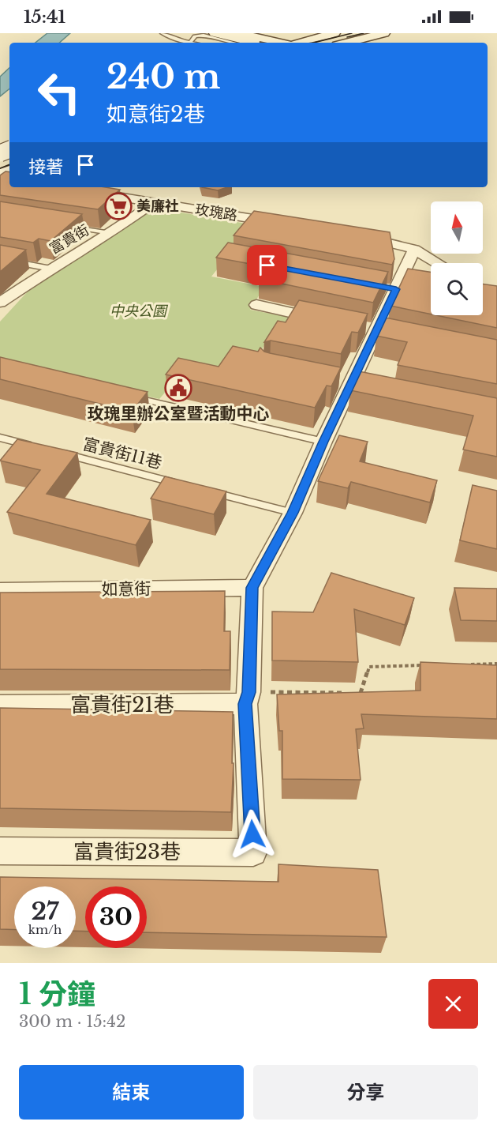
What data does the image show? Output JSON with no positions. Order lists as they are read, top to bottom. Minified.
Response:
{"streets":{"street":["玫瑰路","富貴街","如意街","富貴街21巷","富貴街23巷"],"lane":["富貴街11巷"]},"crossings":[["玫瑰路","富貴街"],["富貴街21巷","富貴街23巷"]],"parks":["中央公園"],"places":{"supermarket":["美廉社"],"public building":["玫瑰里辦公室暨活動中心"]},"north":"top","page":{"status":"15:41","turn":["240 m","如意街2巷"],"then":"接著","speed":"27 km/h","limit":"30","heading":["1 分鐘","300 m · 15:42"],"buttons":["結束","分享"]}}
